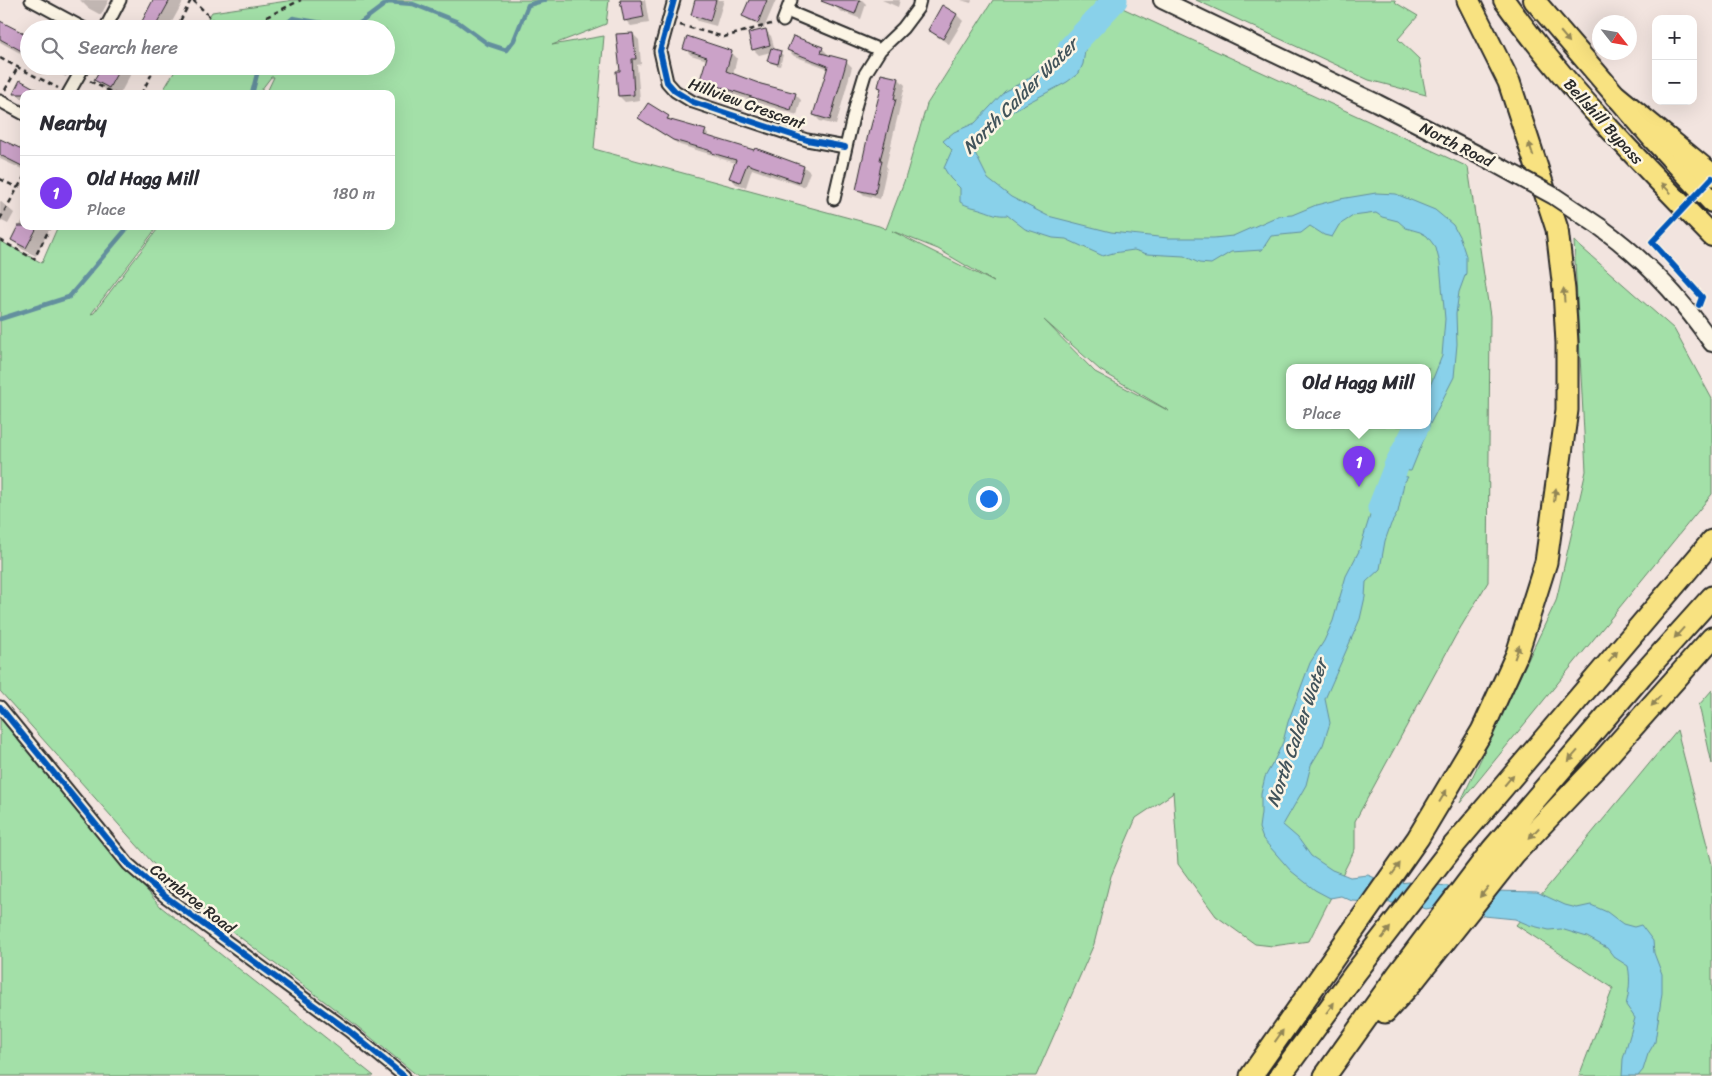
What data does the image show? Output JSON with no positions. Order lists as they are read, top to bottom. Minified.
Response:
{"streets":{"highway":["Bellshill Bypass"],"main road":["North Road"],"street":["Hillview Crescent","Carnbroe Road"]},"water":["North Calder Water"],"north":"bottom right","page":{"map_buttons":["+","−"],"search":"Search here","heading":"Nearby","list":[{"mark":"1","name":"Old Hagg Mill","note":"Place","value":"180 m"}],"popup":["Old Hagg Mill","Place"],"pins":"1"}}
